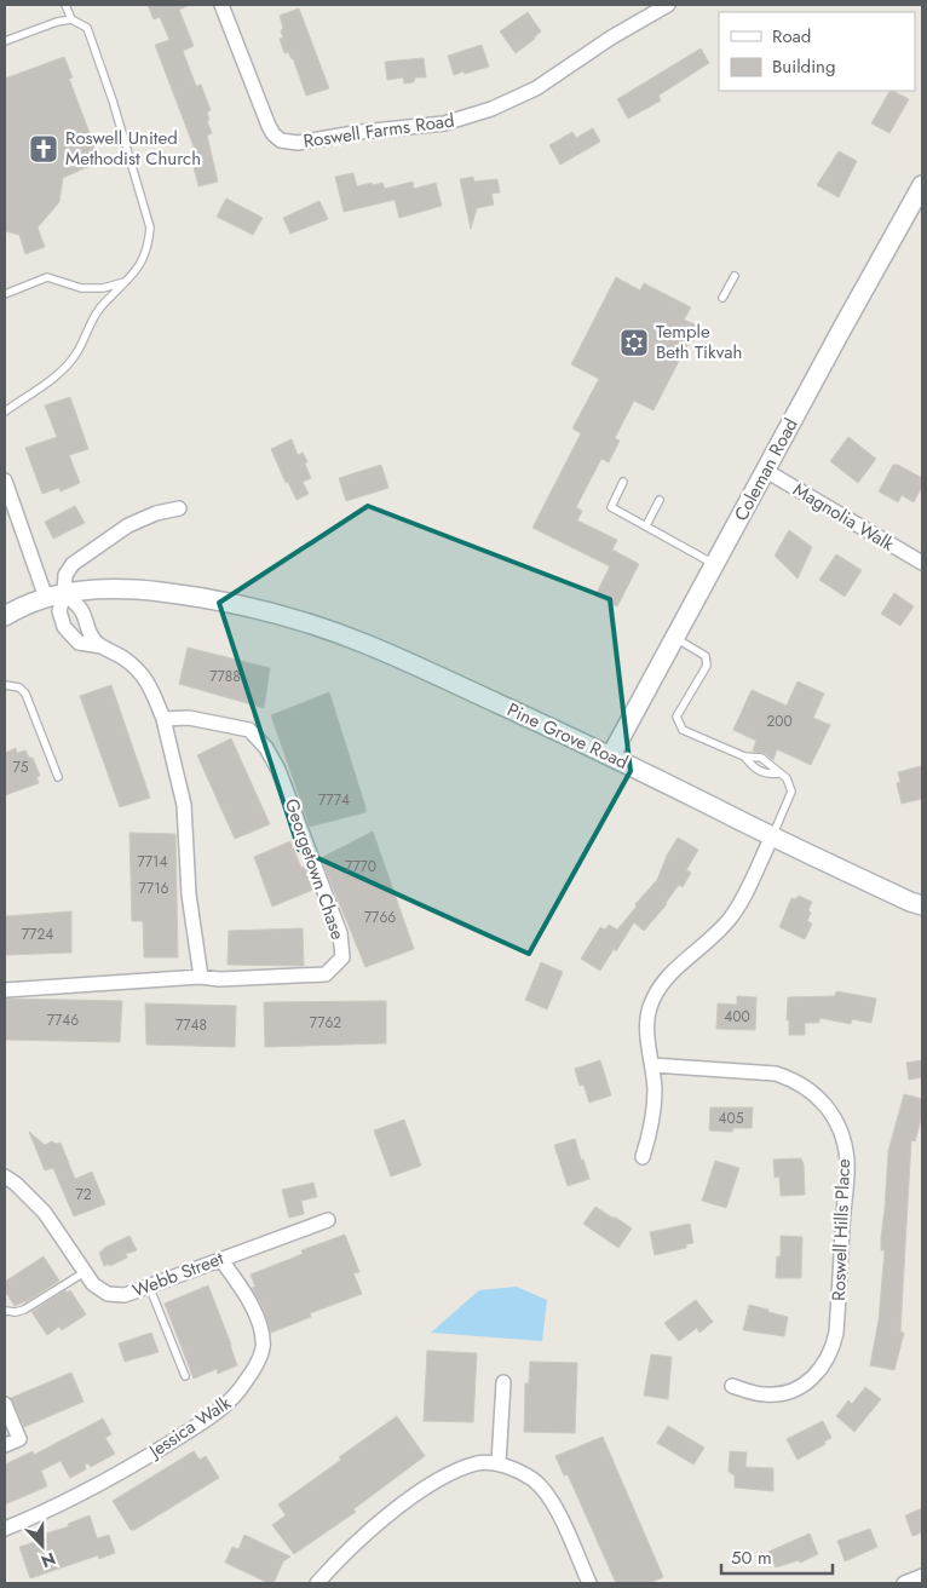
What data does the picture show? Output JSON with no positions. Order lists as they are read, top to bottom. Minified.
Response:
{"streets":{"main road":["Coleman Road","Pine Grove Road"],"street":["Roswell Farms Road","Magnolia Walk","Georgetown Chase","Roswell Hills Place","Webb Street","Jessica Walk"]},"crossings":[["Coleman Road","Magnolia Walk"],["Coleman Road","Pine Grove Road"],["Webb Street","Jessica Walk"]],"places":{"church":["Roswell United Methodist Church"],"synagogue":["Temple Beth Tikvah"]},"house_numbers":["7788","200","75","7774","7714","7770","7716","7766","7724","400","7746","7762","7748","405","72"],"legend":["Road","Building"],"scale_bar":"50 m","north":"bottom"}
